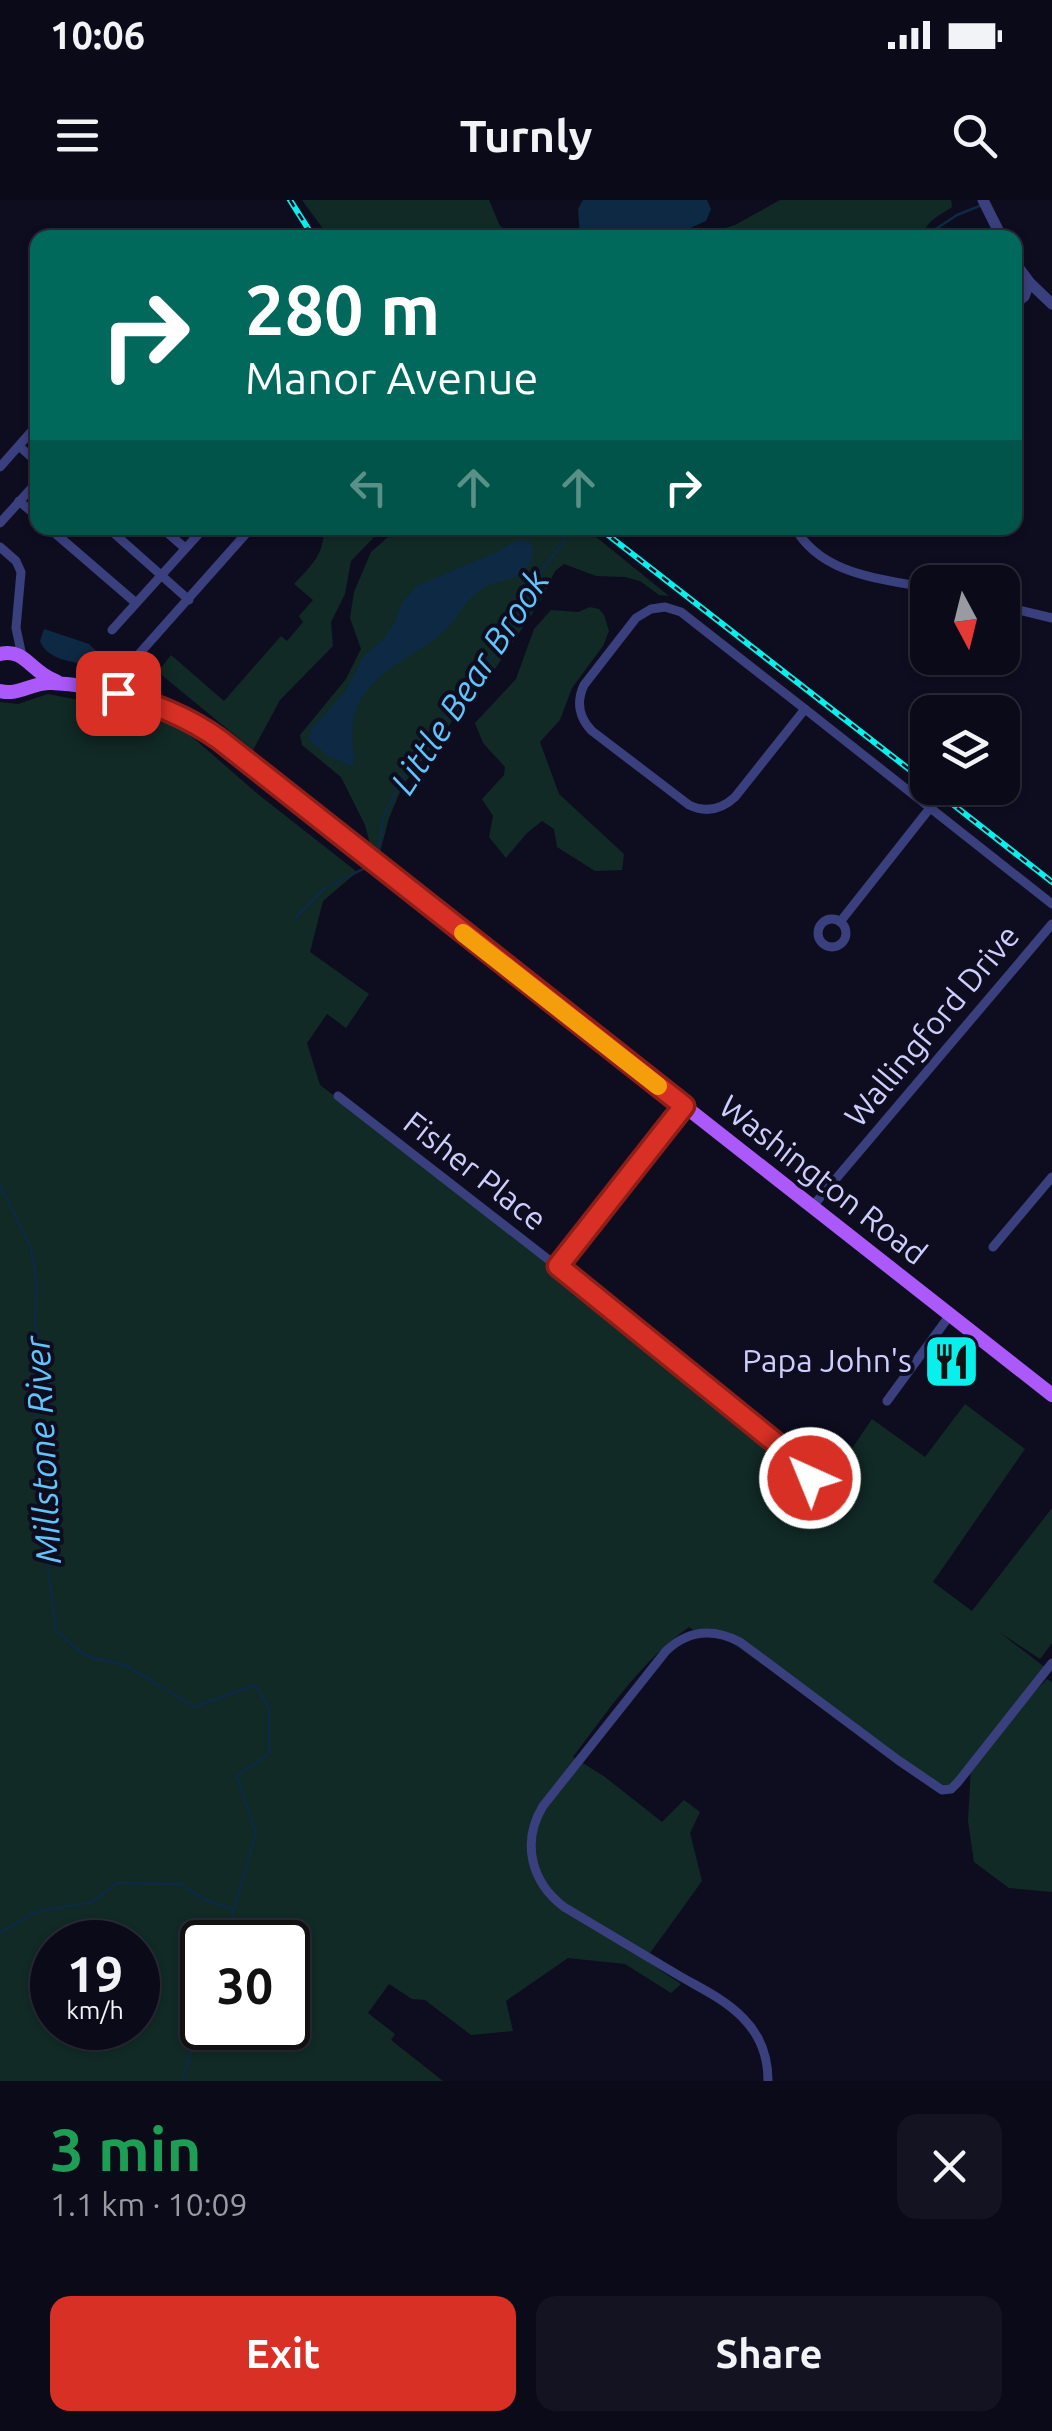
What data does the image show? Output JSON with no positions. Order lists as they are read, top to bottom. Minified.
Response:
{"streets":{"main road":["Washington Road"],"street":["Wallingford Drive","Fisher Place"]},"crossings":[["Wallingford Drive","Washington Road"]],"water":["Little Bear Brook","Millstone River"],"places":{"restaurant":["Papa John's"]},"north":"bottom","page":{"status":"10:06","header":"Turnly","turn":["280 m","Manor Avenue"],"speed":"19 km/h","limit":"30","heading":["3 min","1.1 km · 10:09"],"buttons":["Exit","Share"]}}
